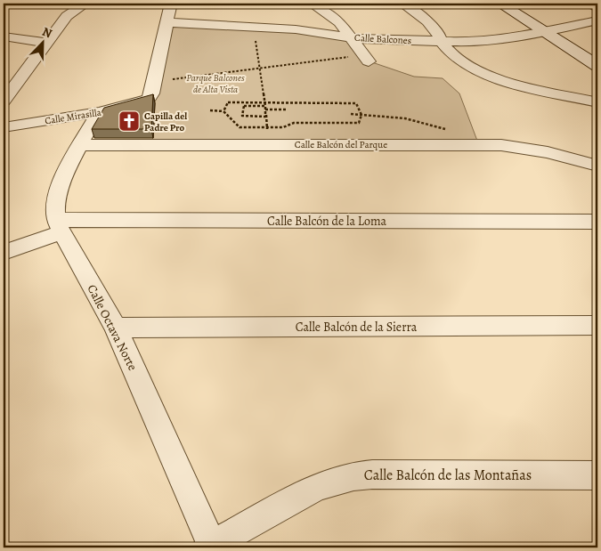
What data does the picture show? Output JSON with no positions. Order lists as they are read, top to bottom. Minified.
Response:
{"streets":{"street":["Calle Balcones","Calle Mirasilla","Calle Balcón del Parque","Calle Balcón de la Loma","Calle Balcón de la Sierra","Calle Octava Norte","Calle Balcón de las Montañas"]},"crossings":[["Calle Balcones","Calle Mirasilla"],["Calle Balcón de la Loma","Calle Octava Norte"],["Calle Balcón de la Sierra","Calle Octava Norte"],["Calle Octava Norte","Calle Balcón de las Montañas"]],"parks":["Parque Balcones de Alta Vista"],"places":{"church":["Capilla del Padre Pro"]},"north":"top right"}
